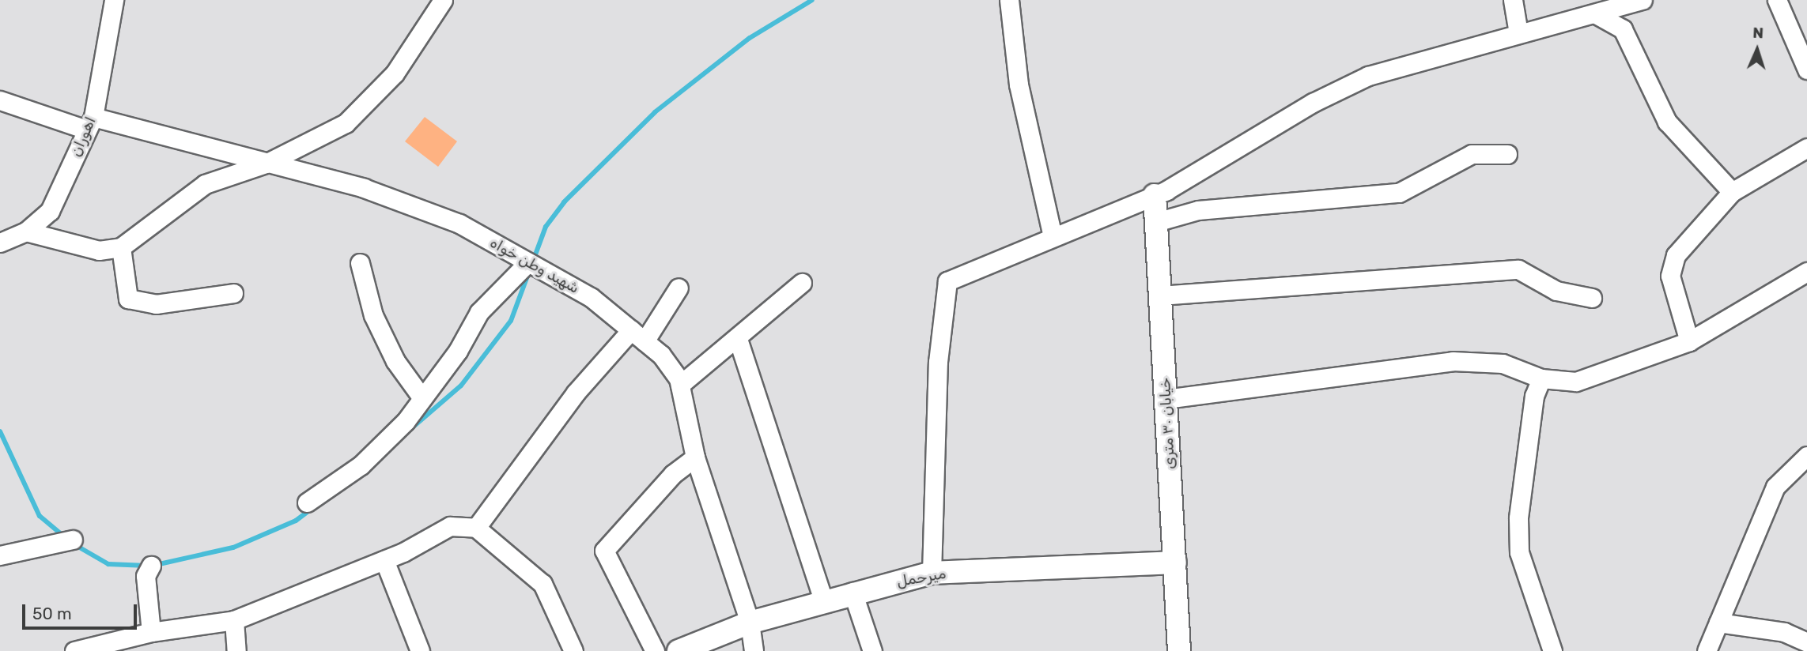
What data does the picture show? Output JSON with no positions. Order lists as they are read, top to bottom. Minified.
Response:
{"streets":{"street":["اهوران","شهید وطن خواه","خیابان ۳۰ متری","میرحمل"]},"crossings":[["اهوران","شهید وطن خواه"],["شهید وطن خواه","میرحمل"],["خیابان ۳۰ متری","میرحمل"]],"scale_bar":"50 m","north":"top"}
